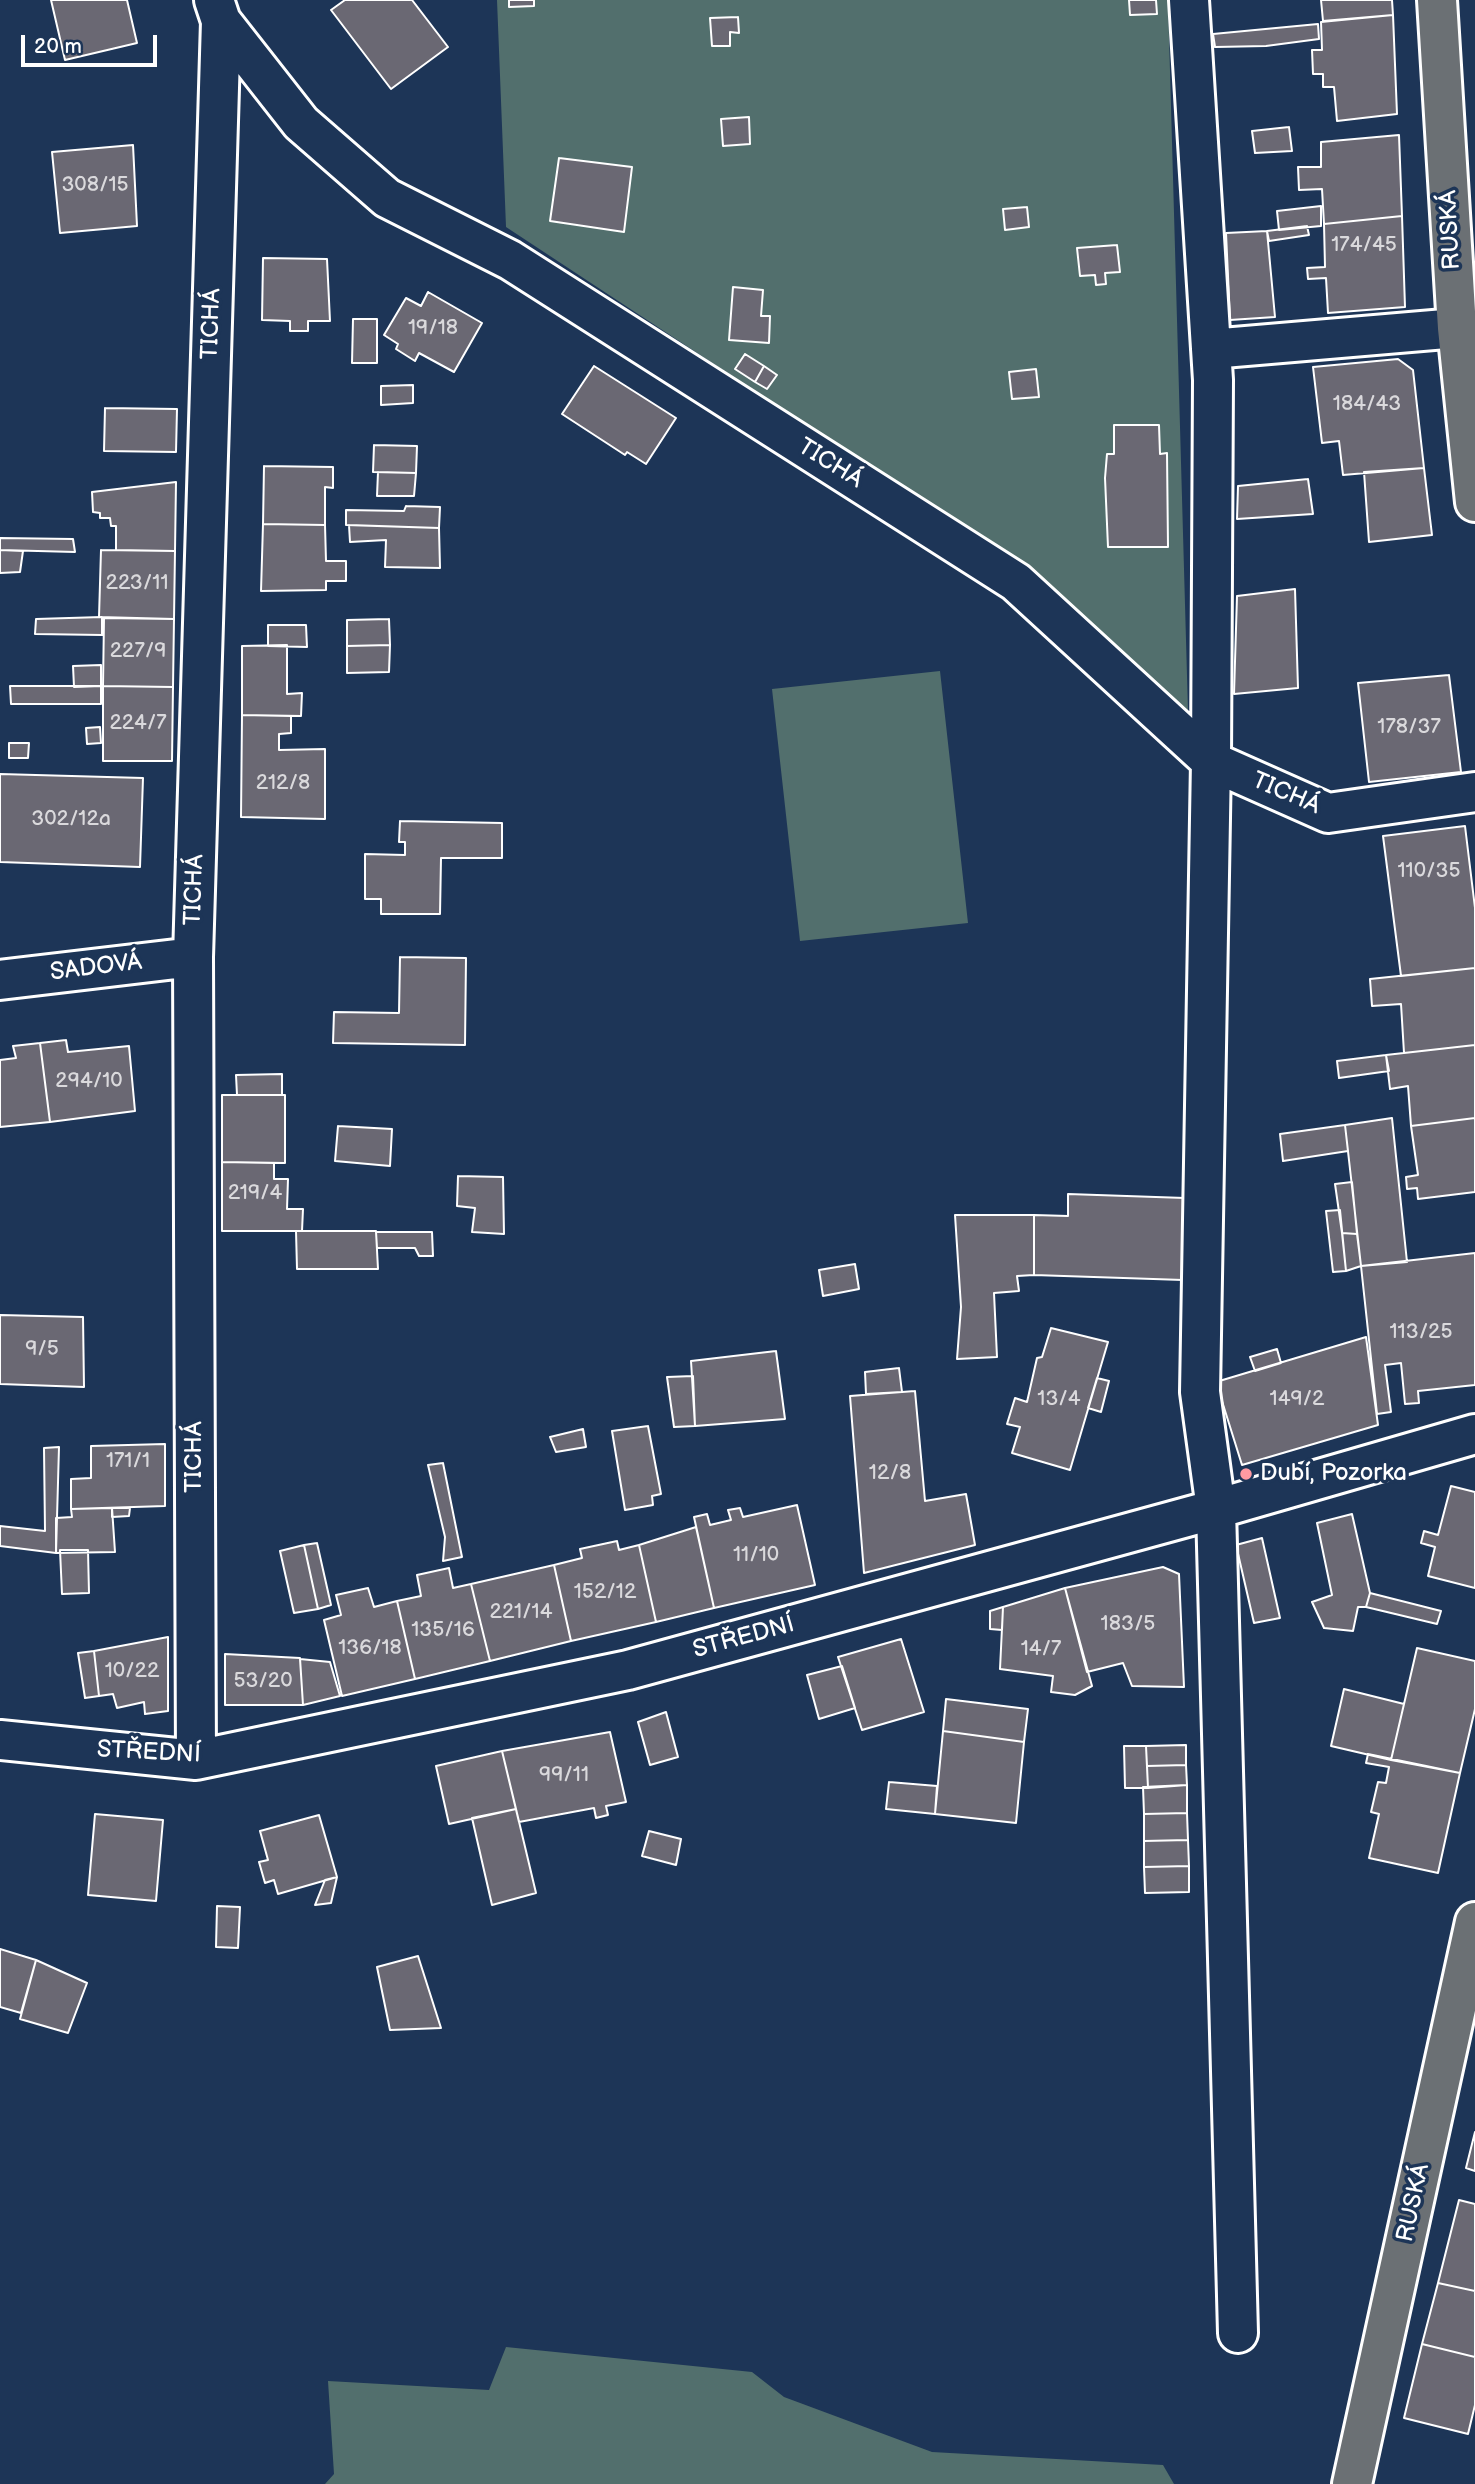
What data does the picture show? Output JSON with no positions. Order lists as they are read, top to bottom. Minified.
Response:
{"streets":{"main road":["RUSKÁ"],"street":["TICHÁ","SADOVÁ","STŘEDNÍ"]},"crossings":[["TICHÁ","SADOVÁ"],["TICHÁ","STŘEDNÍ"]],"places":["Dubí, Pozorka"],"house_numbers":["308/15","174/45","19/18","184/43","223/11","227/9","224/7","178/37","212/8","302/12a","110/35","294/10","219/4","113/25","9/5","13/4","149/2","171/1","12/8","11/10","152/12","221/14","183/5","135/16","136/18","14/7","10/22","53/20","99/11"],"scale_bar":"20 m"}
